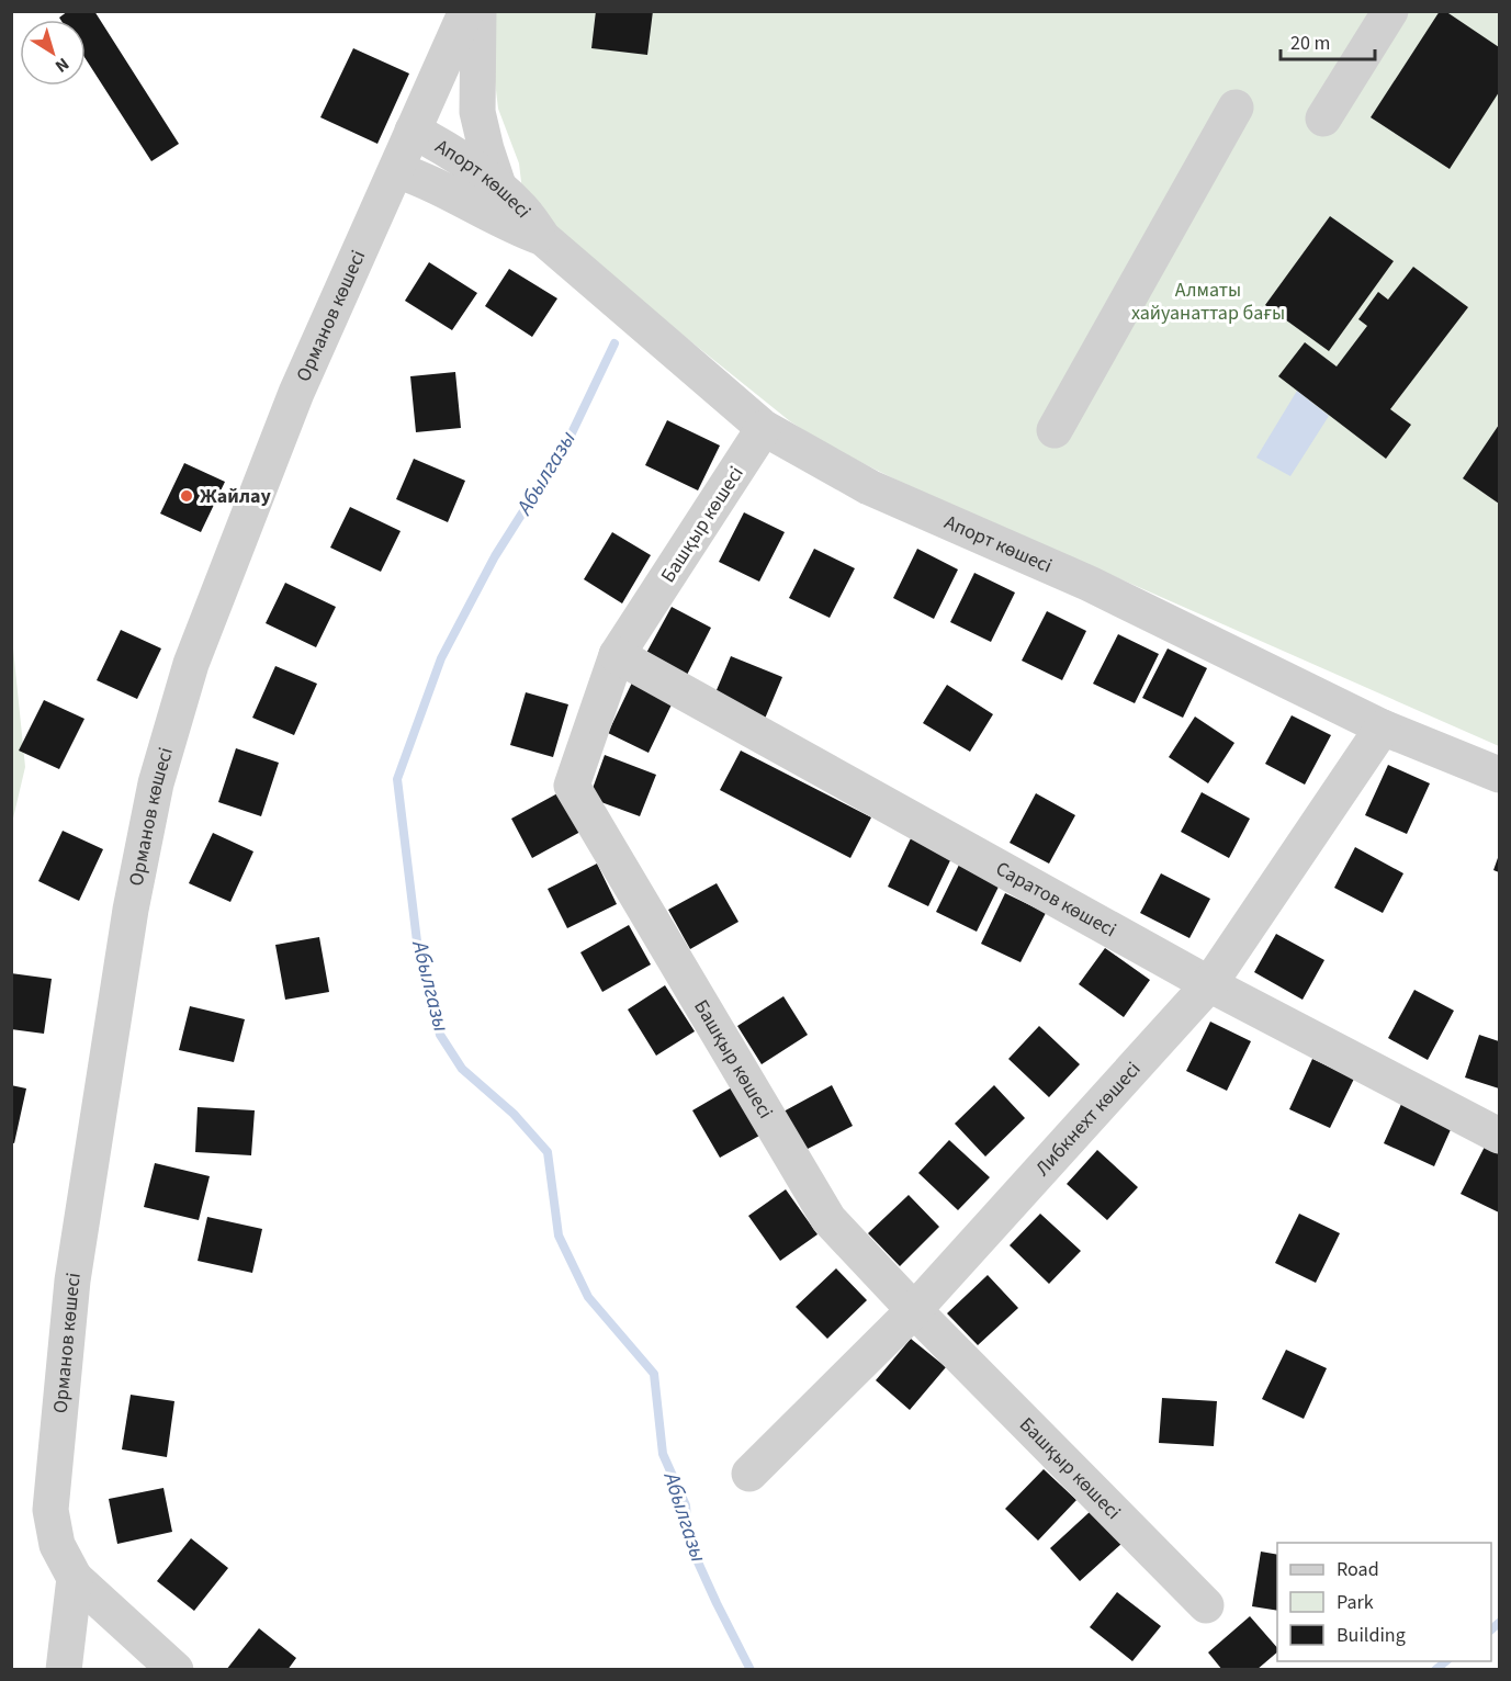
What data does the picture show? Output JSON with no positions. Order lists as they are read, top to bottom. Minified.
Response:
{"streets":{"street":["Апорт көшесі","Орманов көшесі","Башқыр көшесі","Саратов көшесі","Либкнехт көшесі"]},"crossings":[["Апорт көшесі","Орманов көшесі"],["Апорт көшесі","Башқыр көшесі"],["Апорт көшесі","Либкнехт көшесі"],["Башқыр көшесі","Саратов көшесі"],["Башқыр көшесі","Либкнехт көшесі"],["Саратов көшесі","Либкнехт көшесі"]],"water":["Абылгазы"],"parks":["Алматы хайуанаттар бағы"],"places":["Жайлау"],"legend":["Road","Park","Building"],"scale_bar":"20 m","north":"bottom right"}
